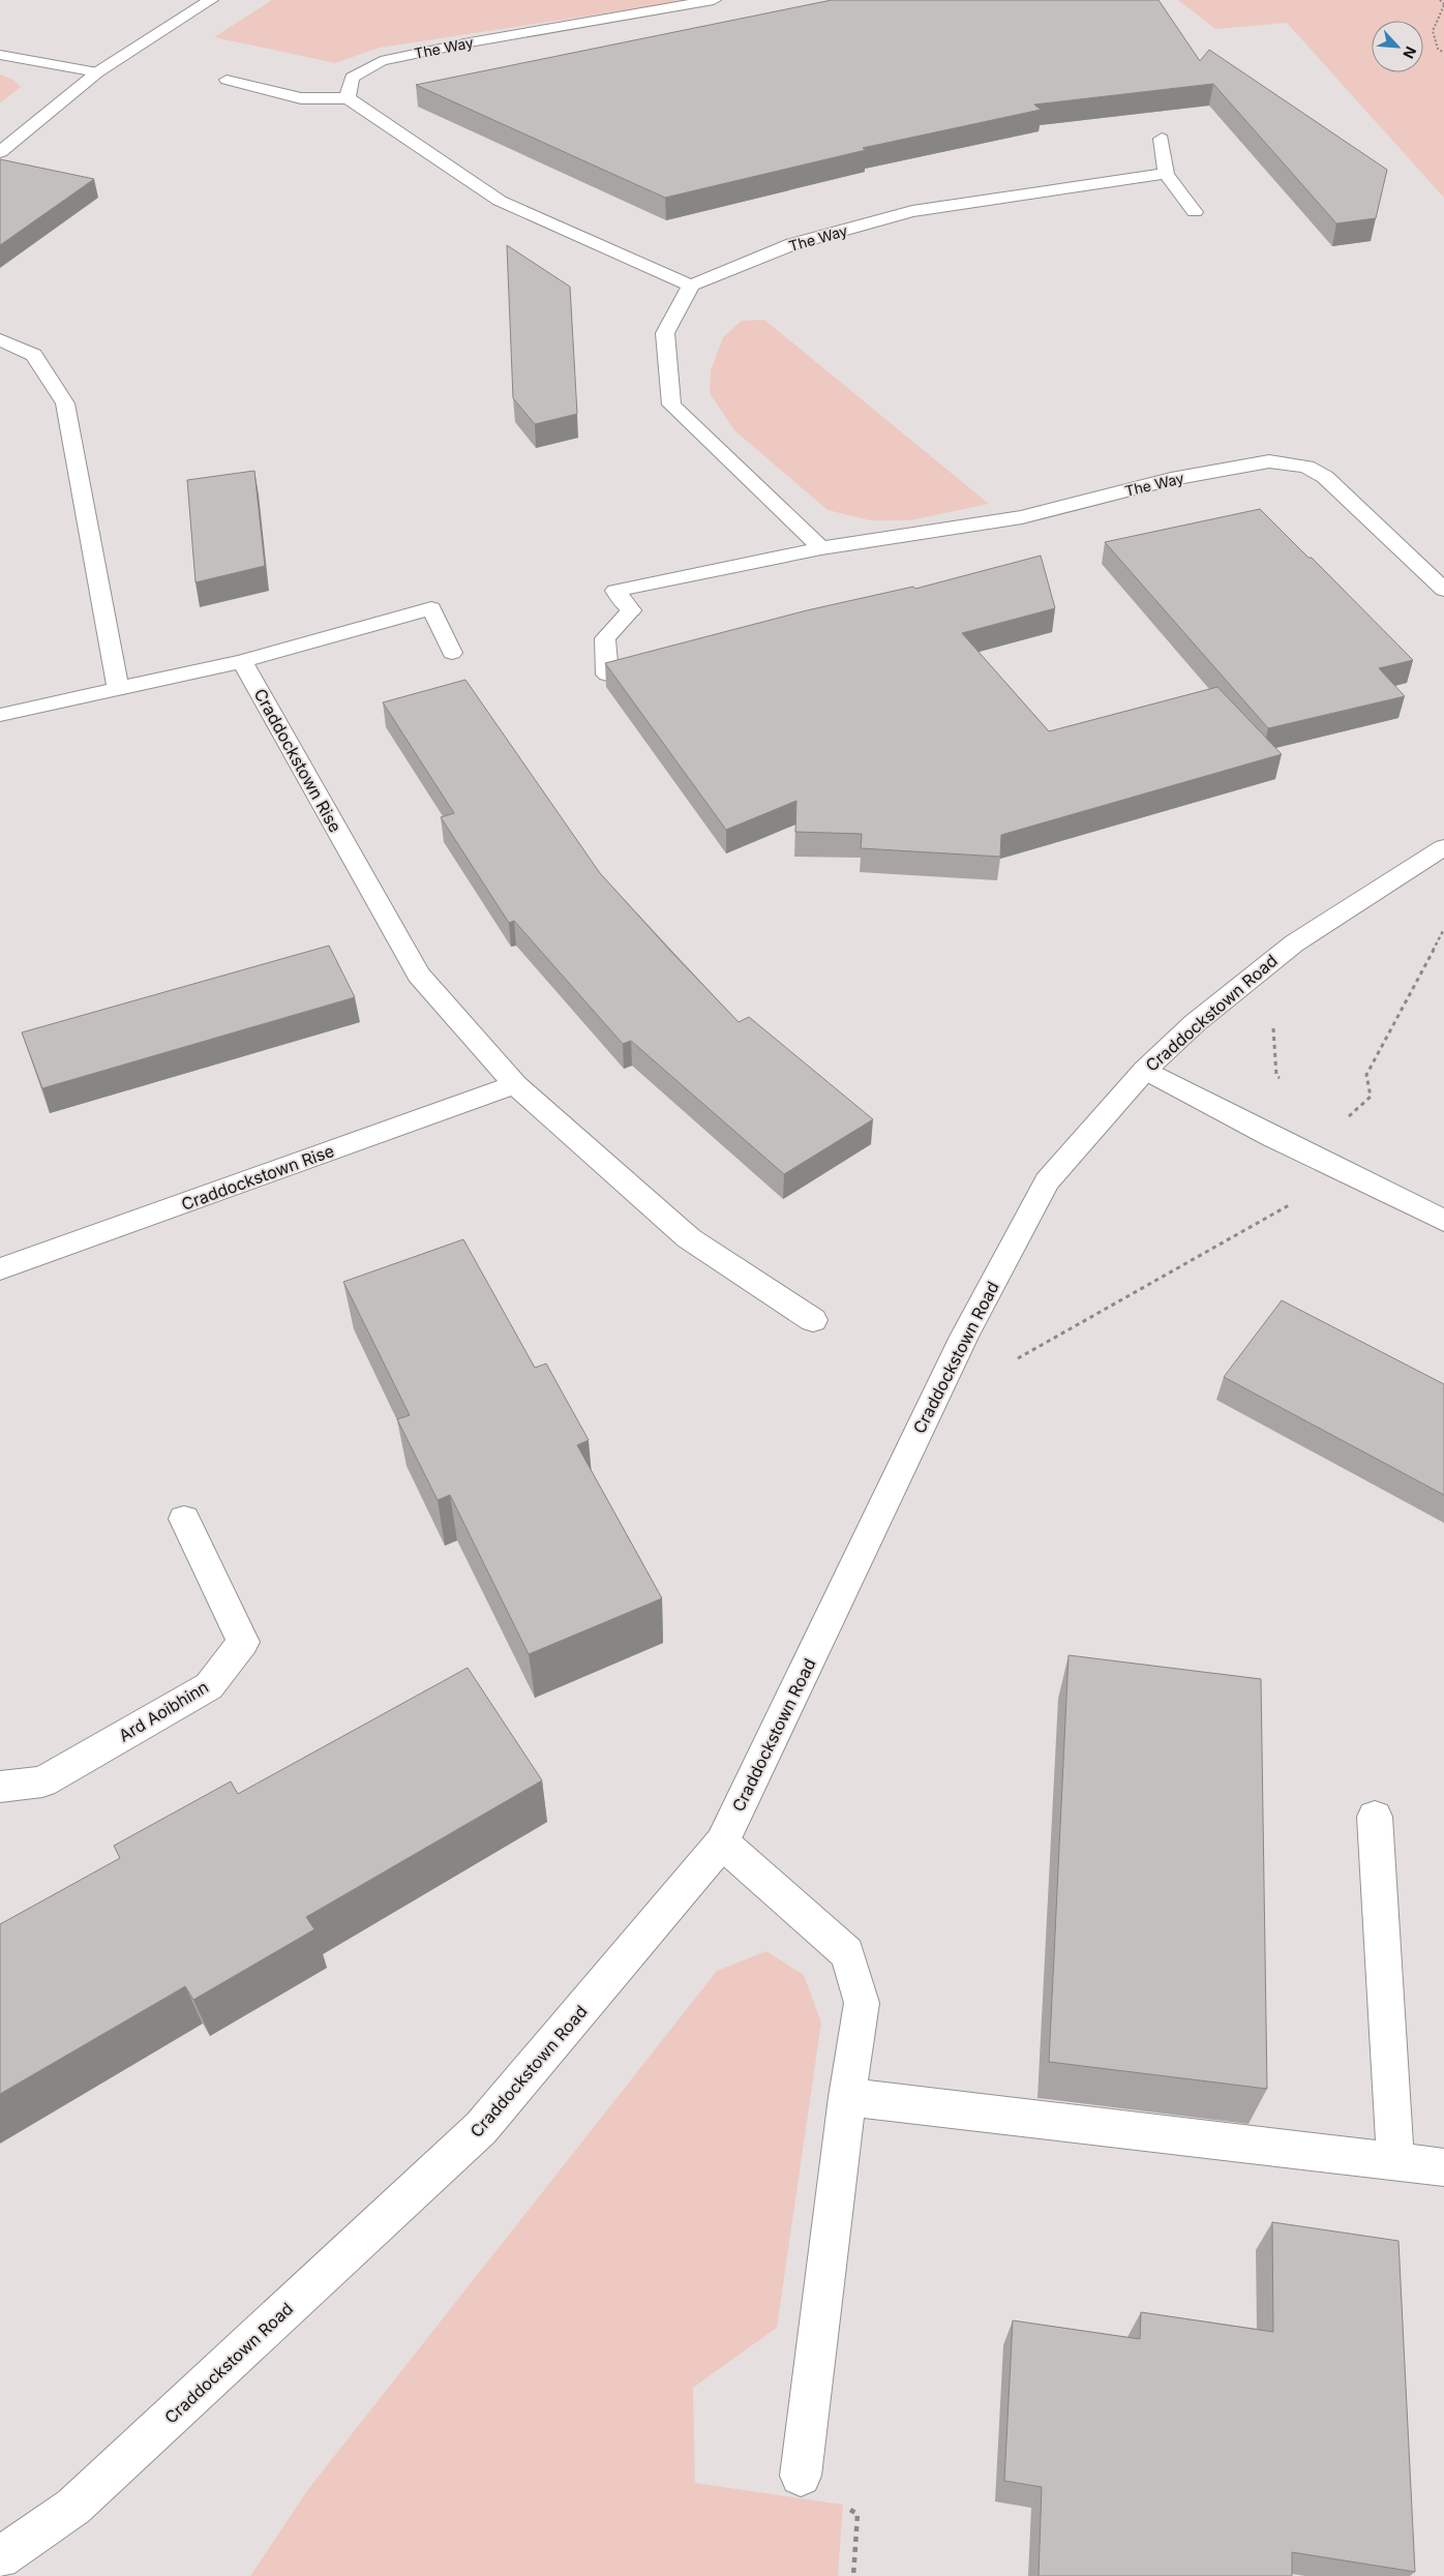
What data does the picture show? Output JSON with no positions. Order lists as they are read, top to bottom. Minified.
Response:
{"streets":{"street":["The Way","Craddockstown Rise","Craddockstown Road","Ard Aoibhinn"]},"north":"bottom right"}
